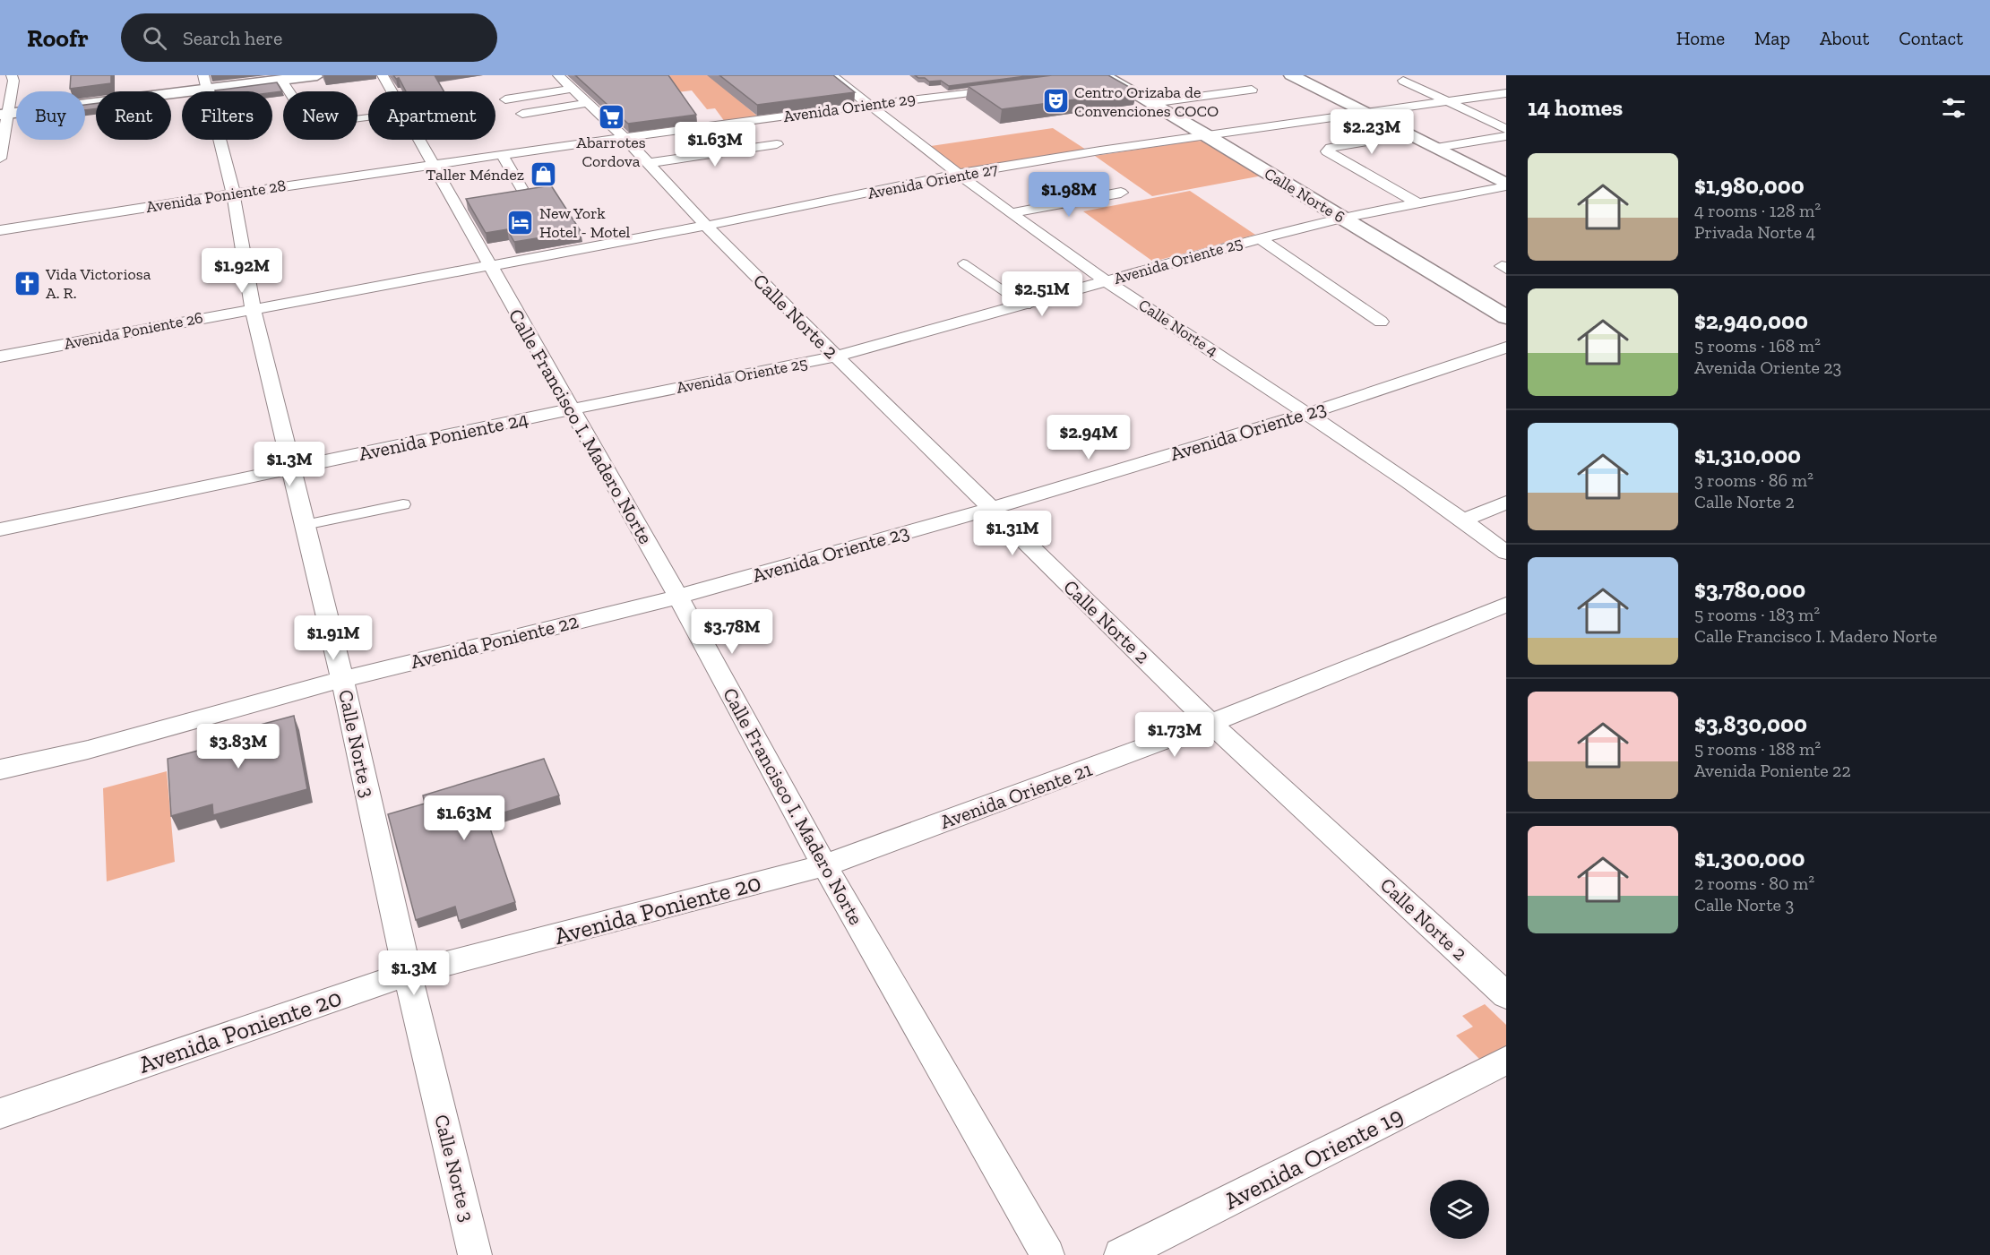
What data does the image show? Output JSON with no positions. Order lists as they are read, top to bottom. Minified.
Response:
{"streets":{"street":["Avenida Oriente 29","Avenida Oriente 27","Calle Norte 6","Avenida Poniente 28","Avenida Oriente 25","Calle Norte 2","Calle Norte 4","Avenida Poniente 26","Calle Francisco I. Madero Norte","Avenida Oriente 23","Avenida Poniente 24","Avenida Poniente 22","Calle Norte 3","Avenida Oriente 21","Avenida Poniente 20","Avenida Oriente 19"]},"crossings":[["Avenida Oriente 29","Avenida Poniente 28"],["Avenida Oriente 29","Calle Norte 2"],["Avenida Oriente 29","Calle Norte 4"],["Avenida Oriente 29","Calle Francisco I. Madero Norte"],["Avenida Oriente 27","Calle Norte 6"],["Avenida Oriente 27","Calle Norte 2"],["Avenida Oriente 27","Calle Norte 4"],["Avenida Oriente 27","Avenida Poniente 26"],["Avenida Oriente 27","Calle Francisco I. Madero Norte"],["Calle Norte 6","Avenida Oriente 25"],["Avenida Poniente 28","Calle Francisco I. Madero Norte"],["Avenida Poniente 28","Calle Norte 3"],["Avenida Oriente 25","Calle Norte 2"],["Avenida Oriente 25","Calle Norte 4"],["Avenida Oriente 25","Calle Francisco I. Madero Norte"],["Avenida Oriente 25","Avenida Poniente 24"],["Calle Norte 2","Avenida Oriente 23"],["Calle Norte 2","Avenida Oriente 21"],["Calle Norte 4","Avenida Oriente 23"],["Avenida Poniente 26","Calle Francisco I. Madero Norte"],["Avenida Poniente 26","Calle Norte 3"],["Calle Francisco I. Madero Norte","Avenida Oriente 23"],["Calle Francisco I. Madero Norte","Avenida Poniente 24"],["Calle Francisco I. Madero Norte","Avenida Poniente 22"],["Calle Francisco I. Madero Norte","Avenida Oriente 21"],["Calle Francisco I. Madero Norte","Avenida Poniente 20"],["Avenida Oriente 23","Avenida Poniente 22"],["Avenida Poniente 24","Calle Norte 3"],["Avenida Poniente 22","Calle Norte 3"],["Calle Norte 3","Avenida Poniente 20"],["Avenida Oriente 21","Avenida Poniente 20"]],"places":{"theatre":["Centro Orizaba de Convenciones COCO"],"supermarket":["Abarrotes Cordova"],"shop":["Taller Méndez"],"hotel":["New York Hotel - Motel"],"church":["Vida Victoriosa A. R."]},"page":{"header":"Roofr","search":"Search here","nav":["Home","Map","About","Contact"],"heading":"14 homes","chip":["Buy","Rent","Filters","New","Apartment"],"price":["$2.23M","$1.63M","$1.98M","$1.92M","$2.51M","$2.94M","$1.3M","$1.31M","$3.78M","$1.91M","$1.73M","$3.83M","$1.63M","$1.3M"],"list":[{"name":"$1,980,000","note":"4 rooms · 128 m² · Privada Norte 4"},{"name":"$2,940,000","note":"5 rooms · 168 m² · Avenida Oriente 23"},{"name":"$1,310,000","note":"3 rooms · 86 m² · Calle Norte 2"},{"name":"$3,780,000","note":"5 rooms · 183 m² · Calle Francisco I. Madero Norte"},{"name":"$3,830,000","note":"5 rooms · 188 m² · Avenida Poniente 22"},{"name":"$1,300,000","note":"2 rooms · 80 m² · Calle Norte 3"}]}}
